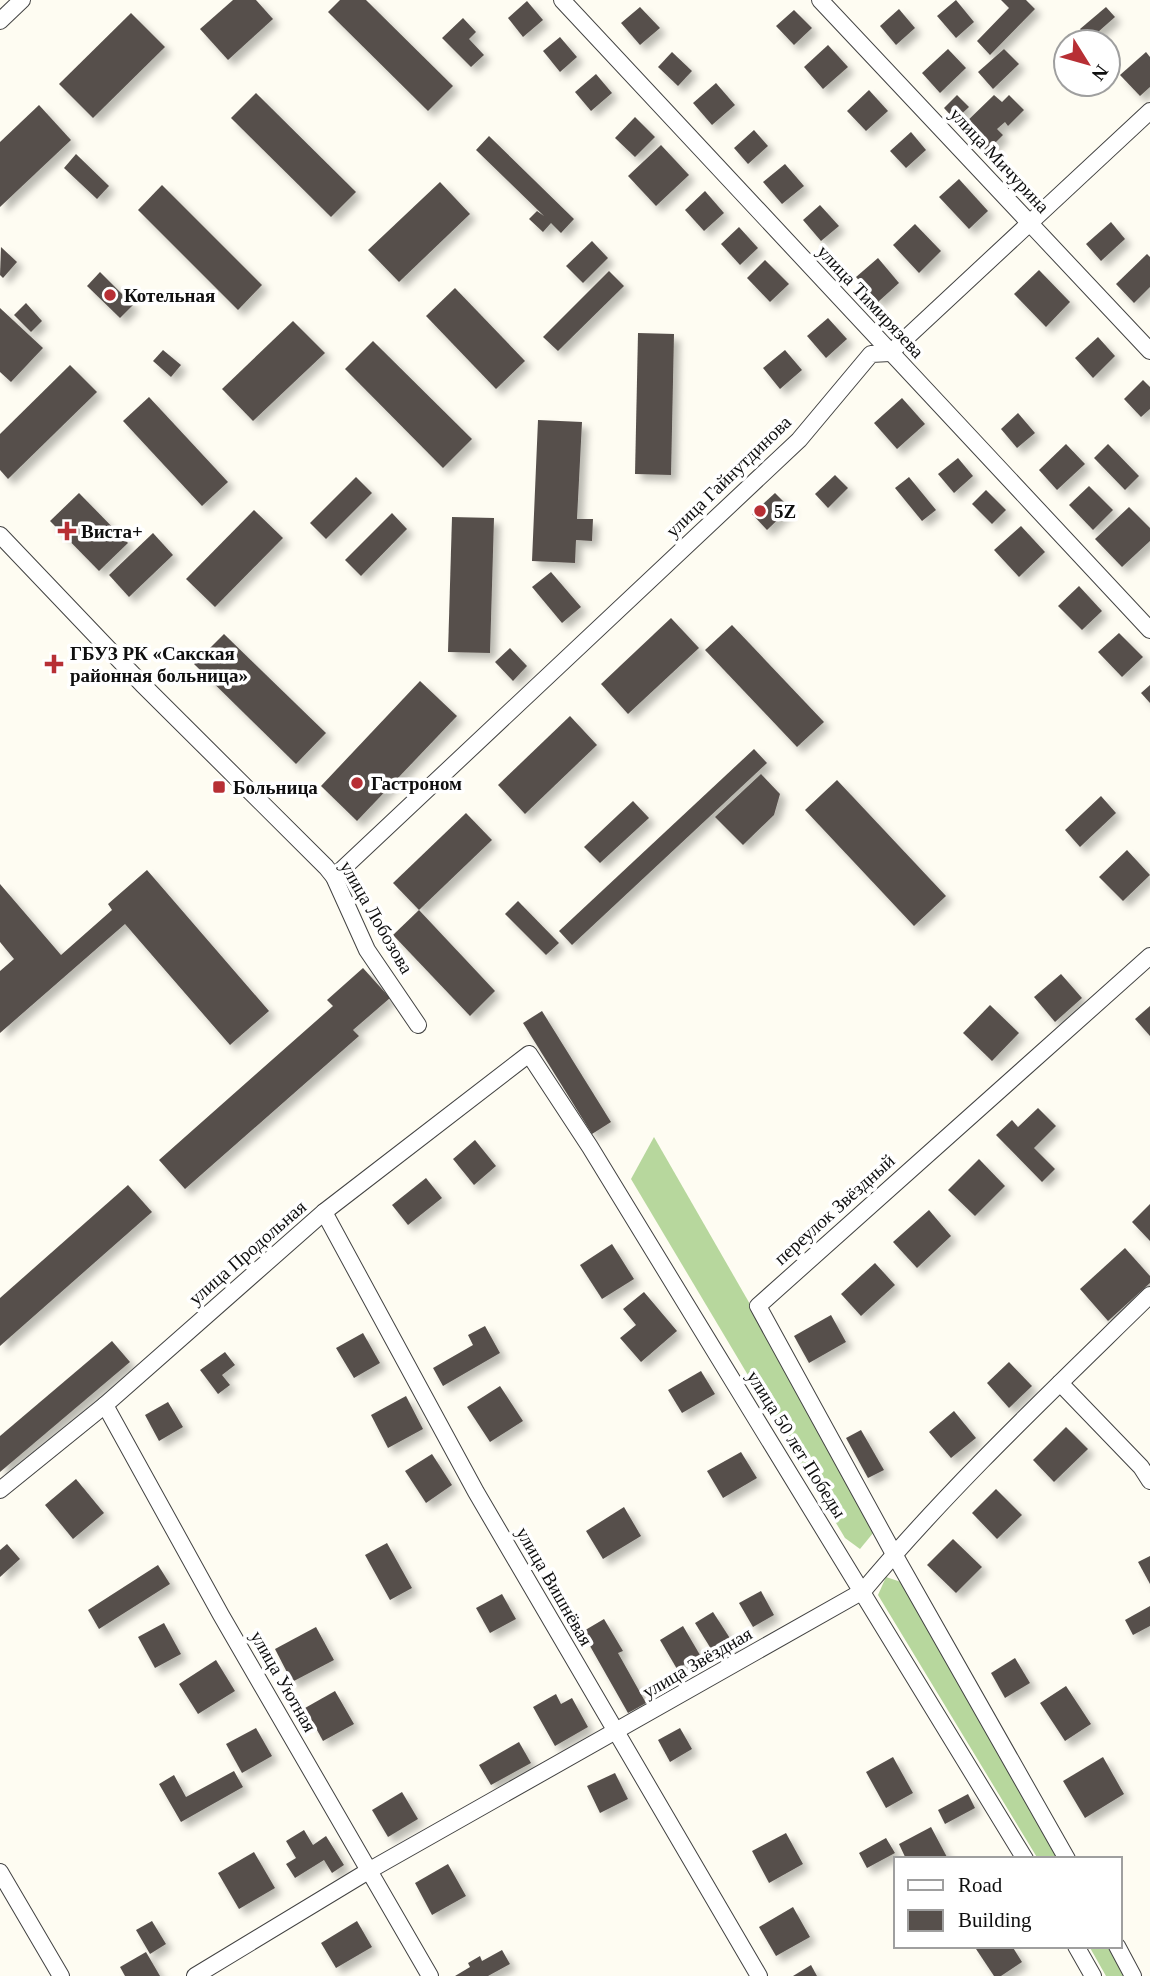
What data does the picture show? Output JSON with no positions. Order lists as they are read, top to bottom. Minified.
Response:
{"streets":{"street":["улица Мичурина","улица Тимирязева","улица Гайнутдинова","улица Лобозова","переулок Звёздный","улица Продольная","улица 50 лет Победы","улица Вишнёвая","улица Звёздная","улица Уютная"]},"crossings":[["улица Мичурина","улица Гайнутдинова"],["улица Тимирязева","улица Гайнутдинова"],["улица Гайнутдинова","улица Лобозова"],["переулок Звёздный","улица Звёздная"],["улица Продольная","улица 50 лет Победы"],["улица Продольная","улица Вишнёвая"],["улица Продольная","улица Уютная"],["улица 50 лет Победы","улица Звёздная"],["улица Вишнёвая","улица Звёздная"],["улица Звёздная","улица Уютная"]],"places":{"other":["Котельная","5Z","Гастроном"],"health":["Виста+","ГБУЗ РК «Сакская районная больница»"],"transit":["Больница"]},"legend":["Road","Building"],"north":"bottom right"}
